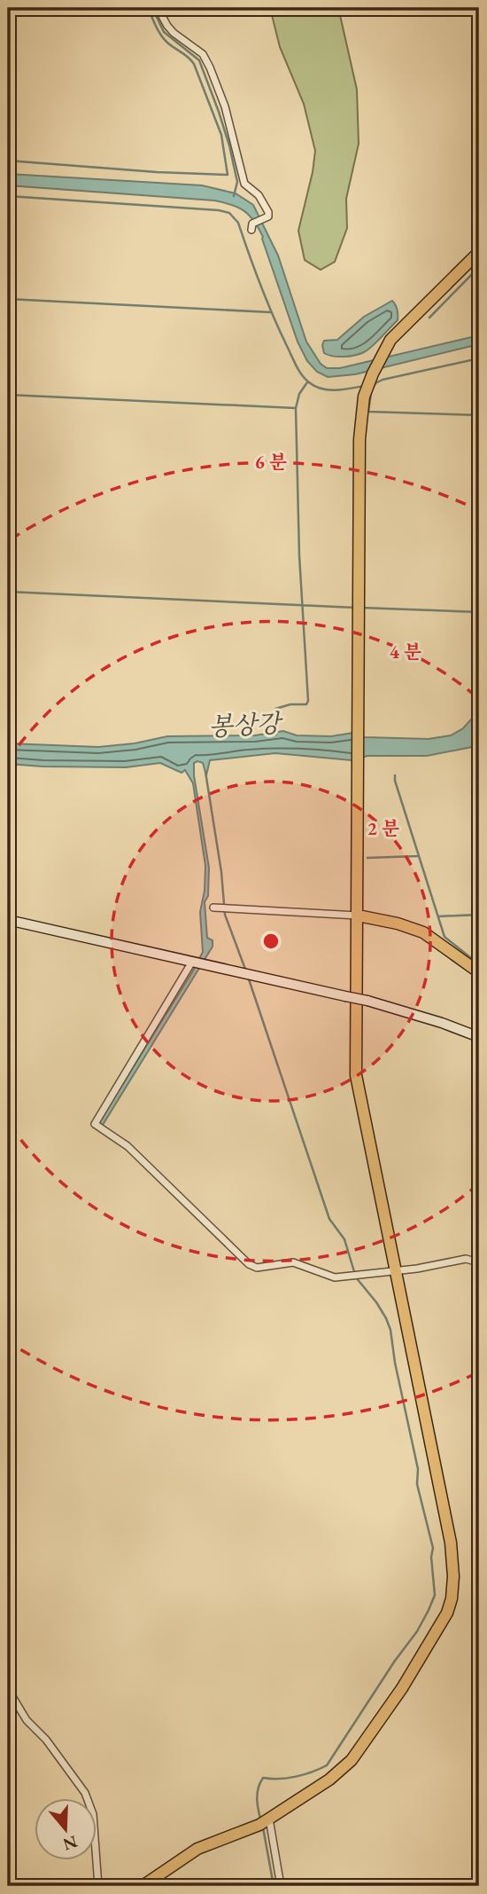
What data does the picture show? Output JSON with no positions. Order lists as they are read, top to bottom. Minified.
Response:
{"water":["봉상강"],"north":"bottom","rings":["6 분","4 분","2 분"]}
